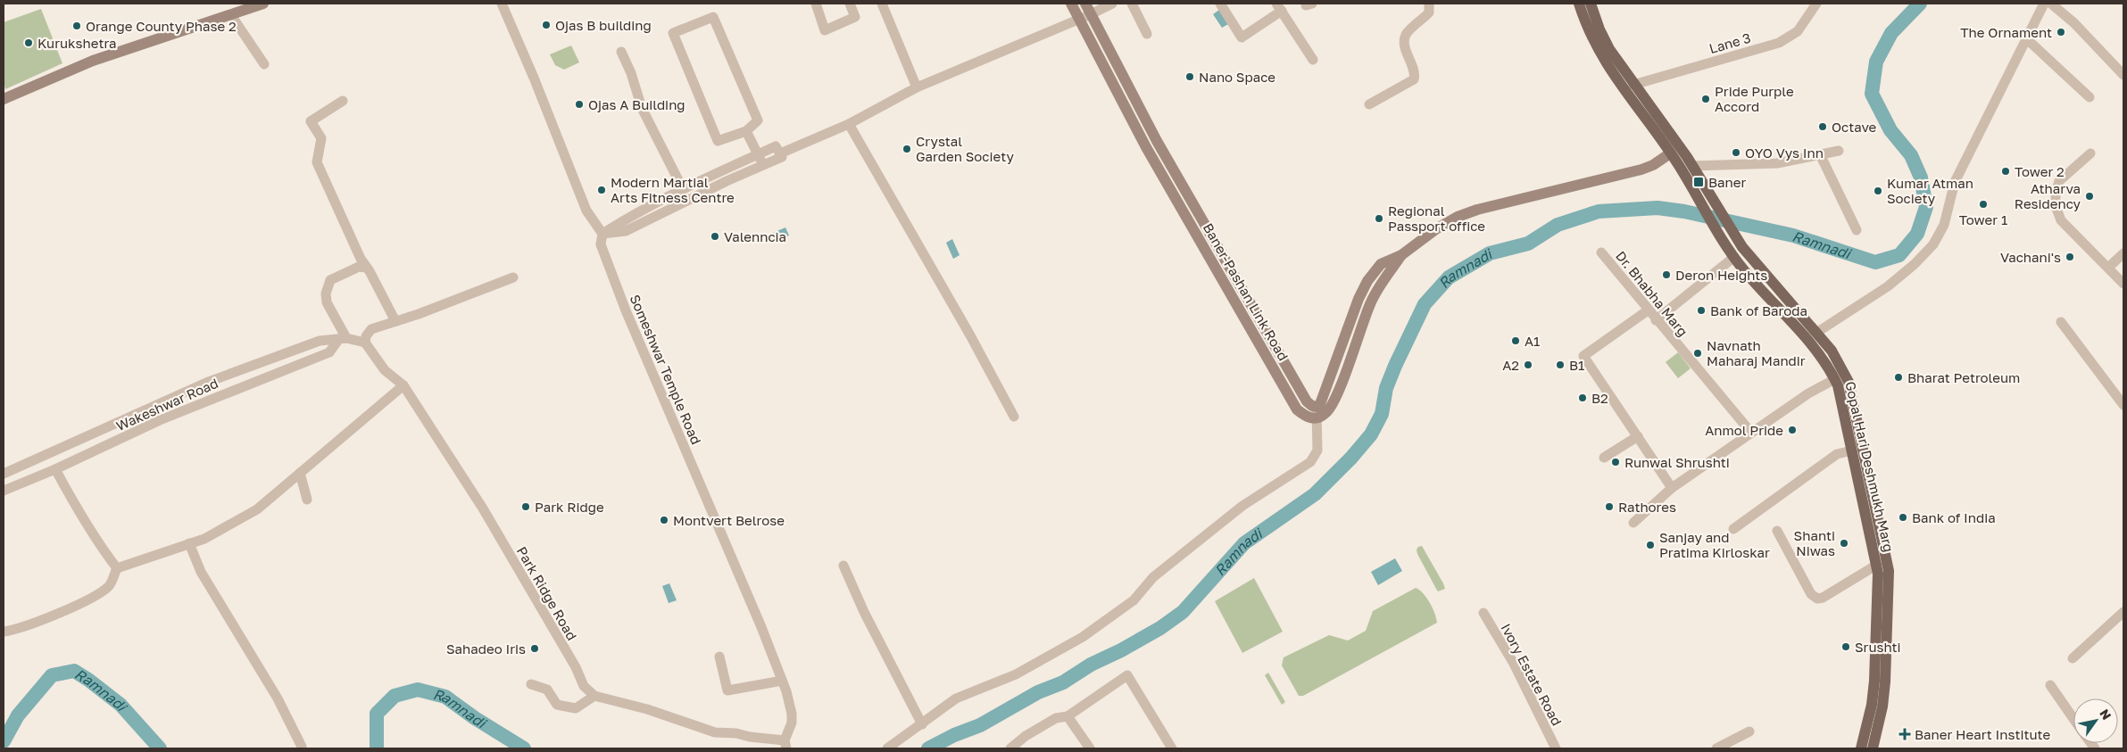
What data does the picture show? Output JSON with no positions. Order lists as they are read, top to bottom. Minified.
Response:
{"streets":{"main road":["Gopal Hari Deshmukh Marg"],"street":["Lane 3","Baner-Pashan Link Road","Dr. Bhabha Marg","Someshwar Temple Road","Wakeshwar Road","Park Ridge Road","Ivory Estate Road"]},"crossings":[["Lane 3","Gopal Hari Deshmukh Marg"],["Wakeshwar Road","Park Ridge Road"]],"water":["Ramnadi"],"places":{"other":["Ojas B building","Orange County Phase 2","The Ornament","Kurukshetra","Nano Space","Pride Purple Accord","Ojas A Building","Octave","Crystal Garden Society","OYO Vys Inn","Tower 2","Modern Martial Arts Fitness Centre","Kumar Atman Society","Atharva Residency","Tower 1","Regional Passport office","Valenncia","Vachani's","Deron Heights","Bank of Baroda","A1","Navnath Maharaj Mandir","A2","B1","Bharat Petroleum","B2","Anmol Pride","Runwal Shrushti","Park Ridge","Rathores","Bank of India","Montvert Belrose","Shanti Niwas","Sanjay and Pratima Kirloskar","Srushti","Sahadeo Iris"],"transit":["Baner"],"health":["Baner Heart Institute"]},"north":"top right"}
